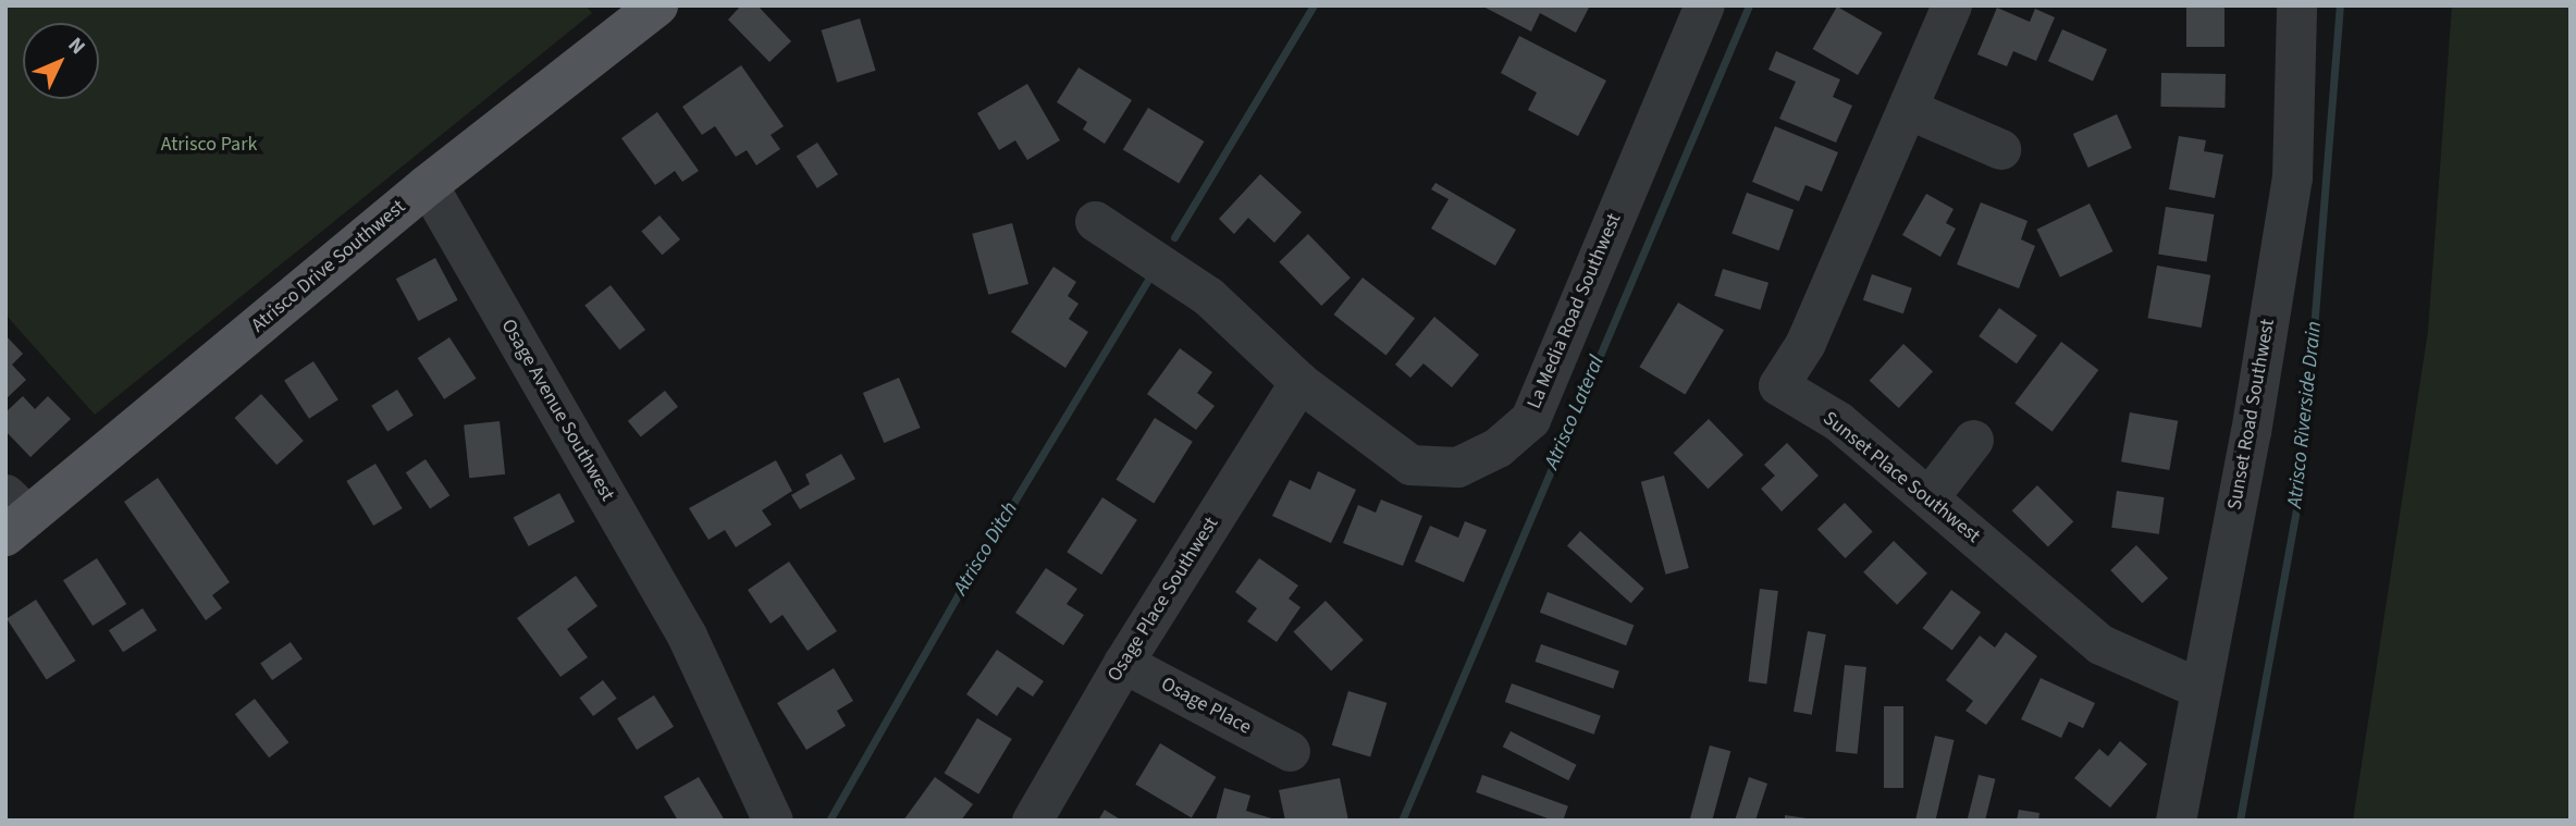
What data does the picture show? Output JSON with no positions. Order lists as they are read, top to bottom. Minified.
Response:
{"streets":{"main road":["Atrisco Drive Southwest"],"street":["La Media Road Southwest","Osage Avenue Southwest","Sunset Road Southwest","Sunset Place Southwest","Osage Place Southwest","Osage Place"]},"crossings":[["Atrisco Drive Southwest","Osage Avenue Southwest"],["La Media Road Southwest","Osage Place Southwest"],["Sunset Road Southwest","Sunset Place Southwest"],["Osage Place Southwest","Osage Place"]],"water":["Atrisco Lateral","Atrisco Riverside Drain","Atrisco Ditch"],"parks":["Atrisco Park"],"north":"top right"}
